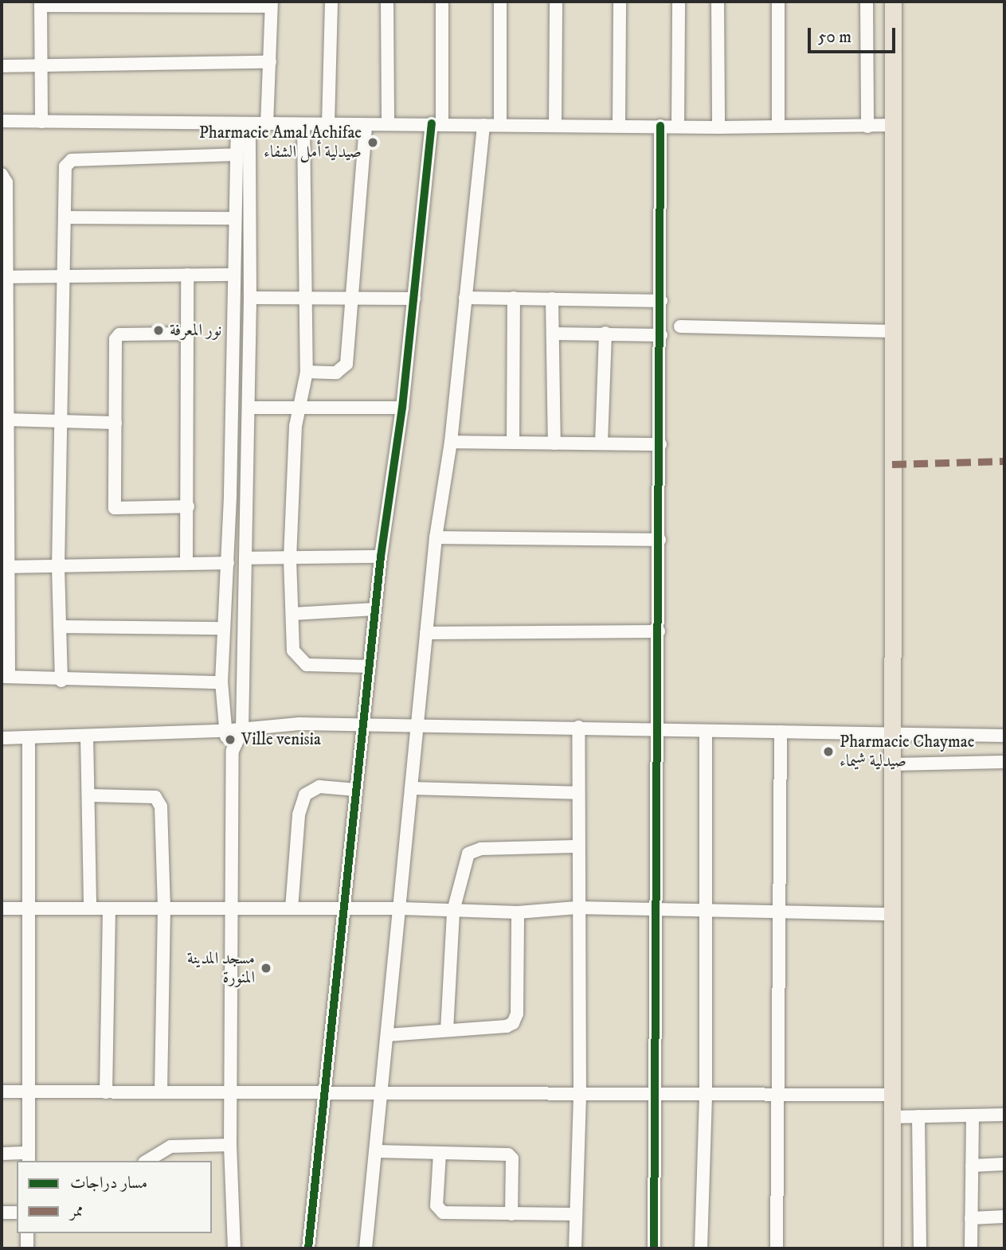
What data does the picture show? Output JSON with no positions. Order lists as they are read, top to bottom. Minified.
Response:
{"places":["Pharmacie Amal Achifae صيدلية أمل الشفاء","نور المعرفة","Ville venisia","Pharmacie Chaymae صيدلية شيماء","مسجد المدينة المنورة"],"legend":["مسار دراجات","ممر"],"scale_bar":"50 m"}
